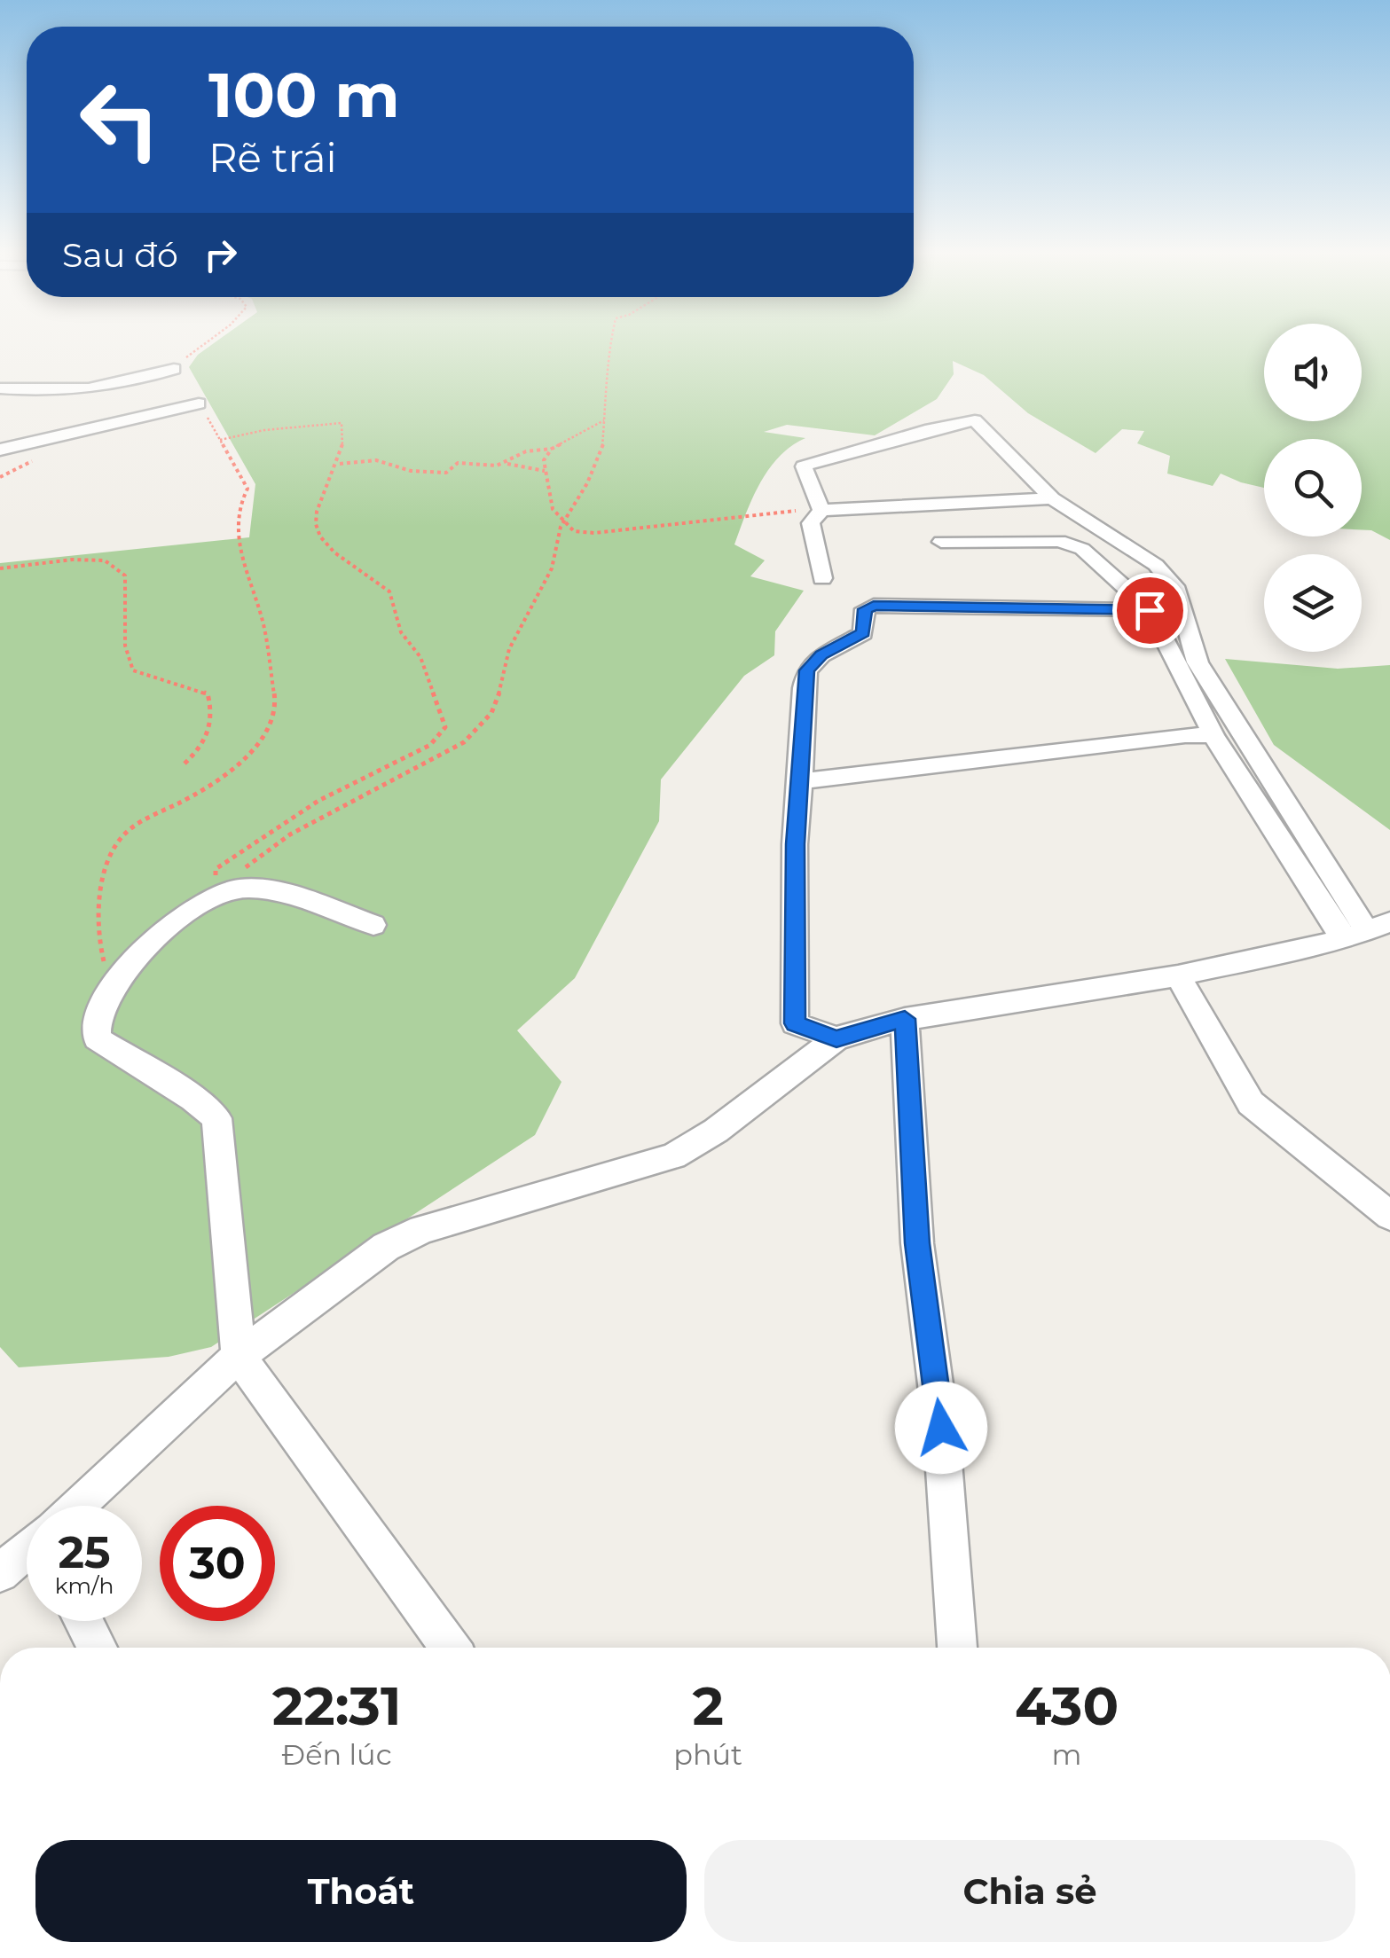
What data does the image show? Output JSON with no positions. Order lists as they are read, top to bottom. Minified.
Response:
{"page":{"turn":["100 m","Rẽ trái"],"then":"Sau đó","speed":"25 km/h","limit":"30","eta":["22:31","Đến lúc","2","phút","430","m"],"buttons":["Thoát","Chia sẻ"]}}
